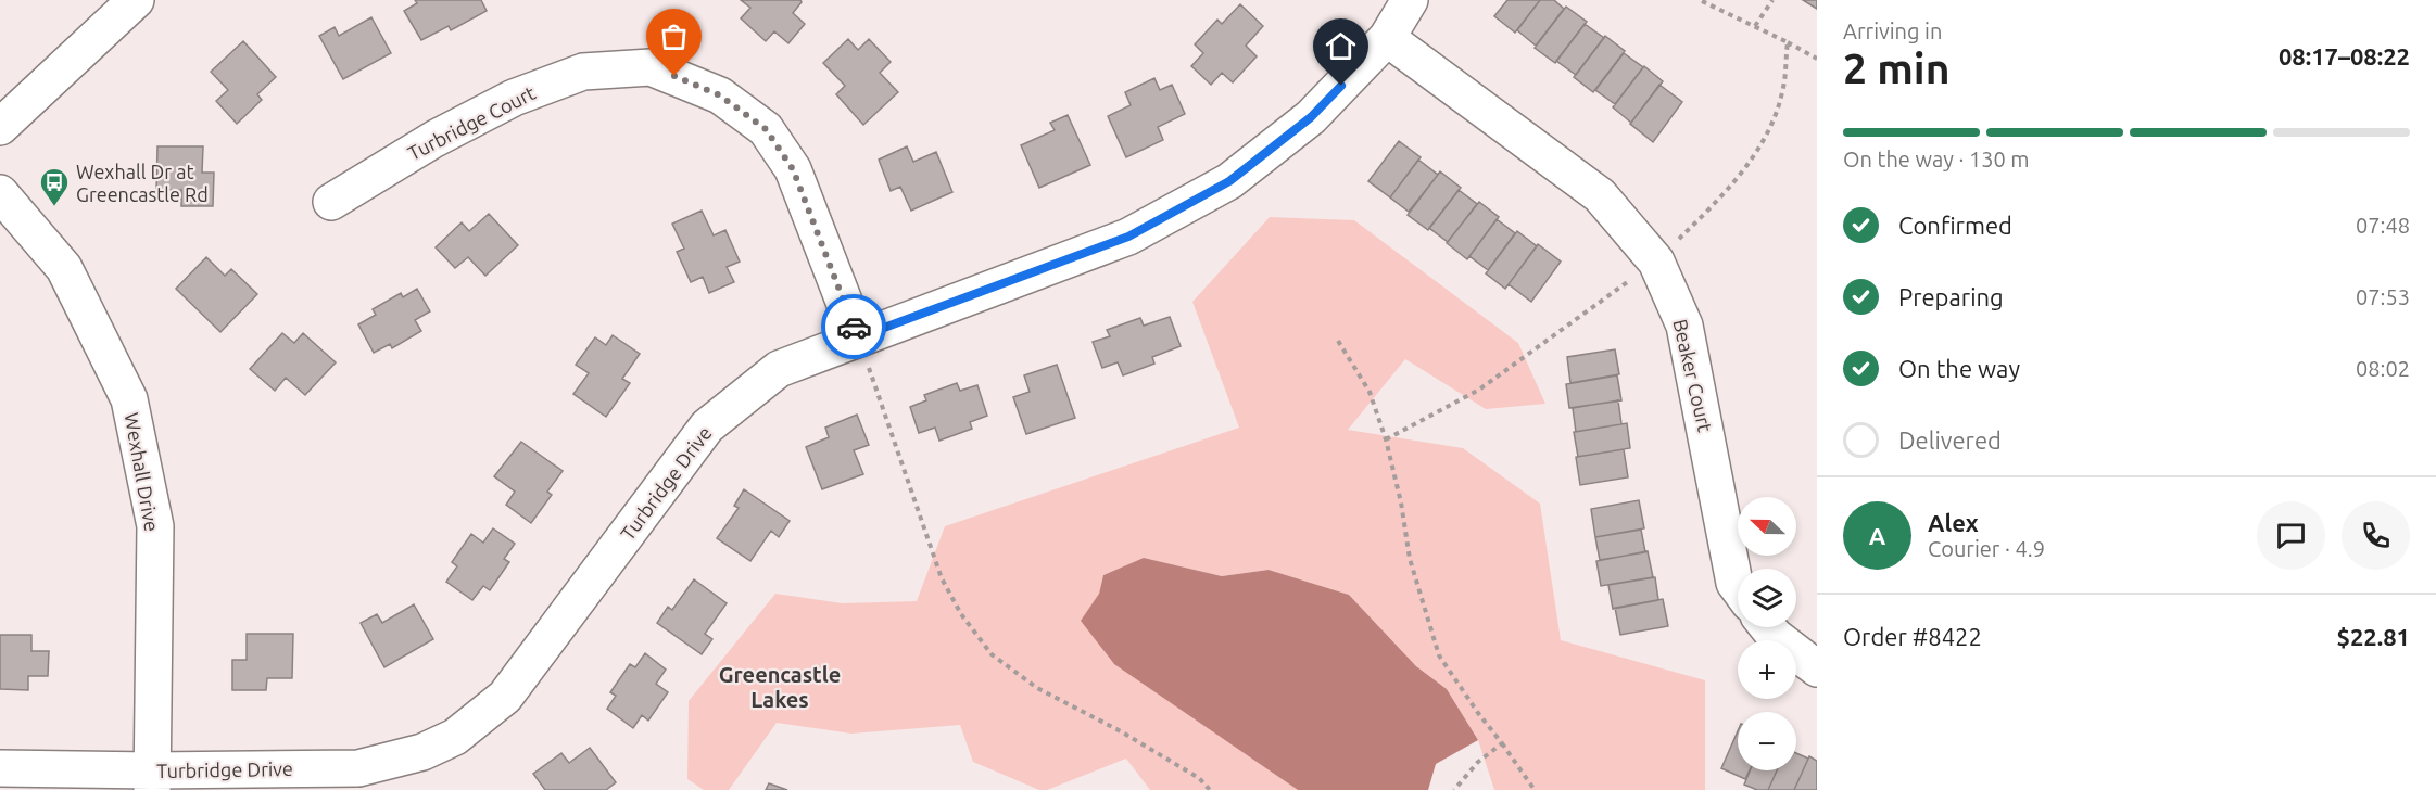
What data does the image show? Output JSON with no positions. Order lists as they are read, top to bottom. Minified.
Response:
{"streets":{"street":["Turbridge Court","Beaker Court","Wexhall Drive","Turbridge Drive"]},"crossings":[["Turbridge Court","Turbridge Drive"],["Beaker Court","Turbridge Drive"],["Wexhall Drive","Turbridge Drive"]],"districts":["Greencastle Lakes"],"places":{"bus stop":["Wexhall Dr at Greencastle Rd"]},"north":"left","page":{"heading":["2 min","Arriving in","08:17–08:22"],"panel":["Alex","Courier · 4.9","Order #8422","$22.81"],"bar":"On the way · 130 m","list":[["Confirmed","07:48"],["Preparing","07:53"],["On the way","08:02"],"Delivered"],"map_buttons":["+","−"],"round":"A"}}
